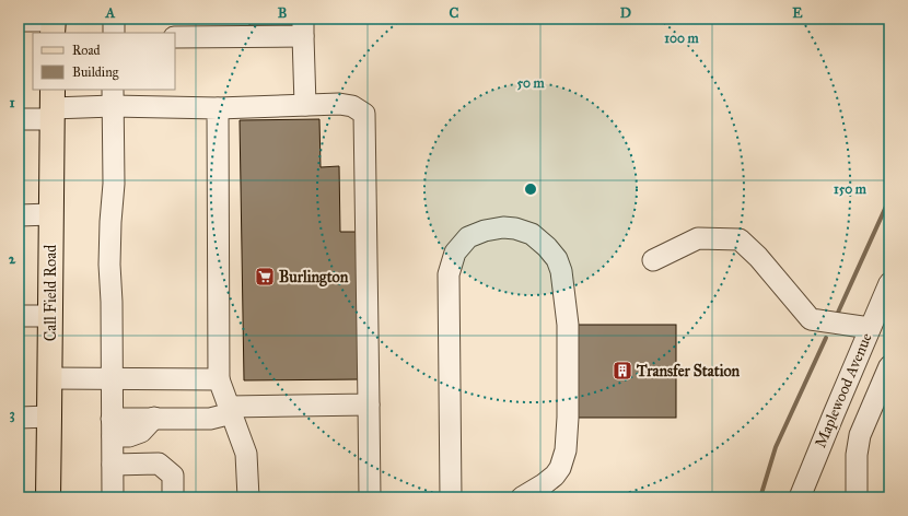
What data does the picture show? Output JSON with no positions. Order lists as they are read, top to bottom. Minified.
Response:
{"streets":{"main road":["Call Field Road"],"street":["Maplewood Avenue"]},"places":{"supermarket":["Burlington"],"building":["Transfer Station"]},"legend":["Road","Building"],"grid":{"columns":["A","B","C","D","E"],"rows":["1","2","3"]},"rings":["100 m","50 m","150 m"]}
